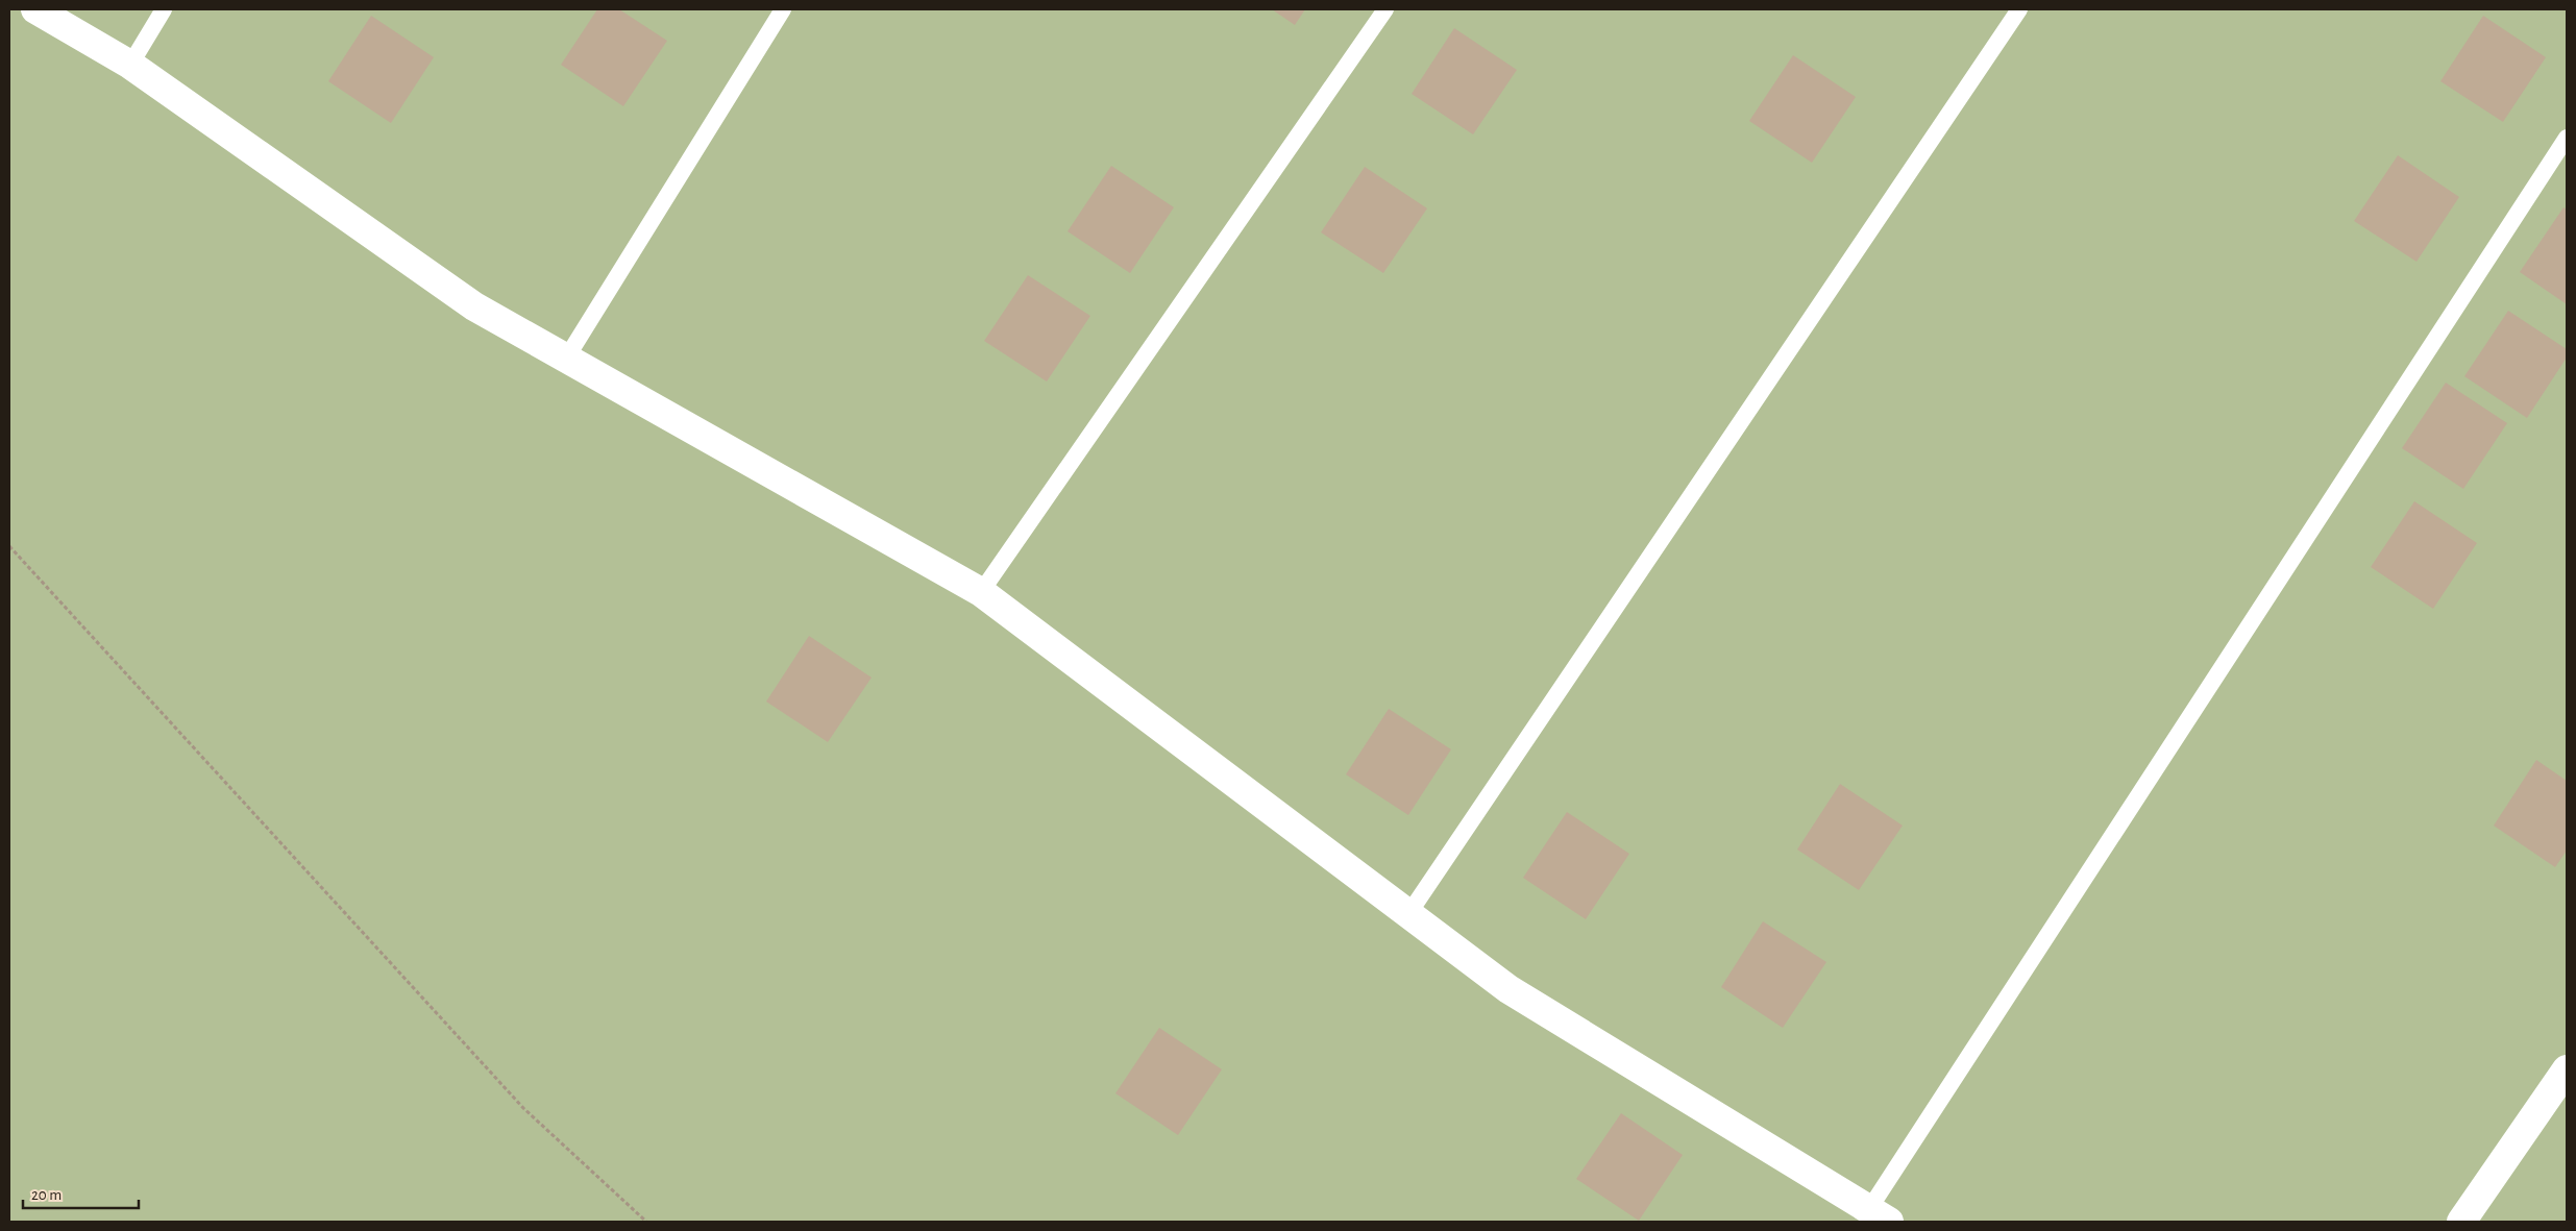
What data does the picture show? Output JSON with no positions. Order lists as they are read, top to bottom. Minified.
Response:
{"scale_bar":"20 m"}
